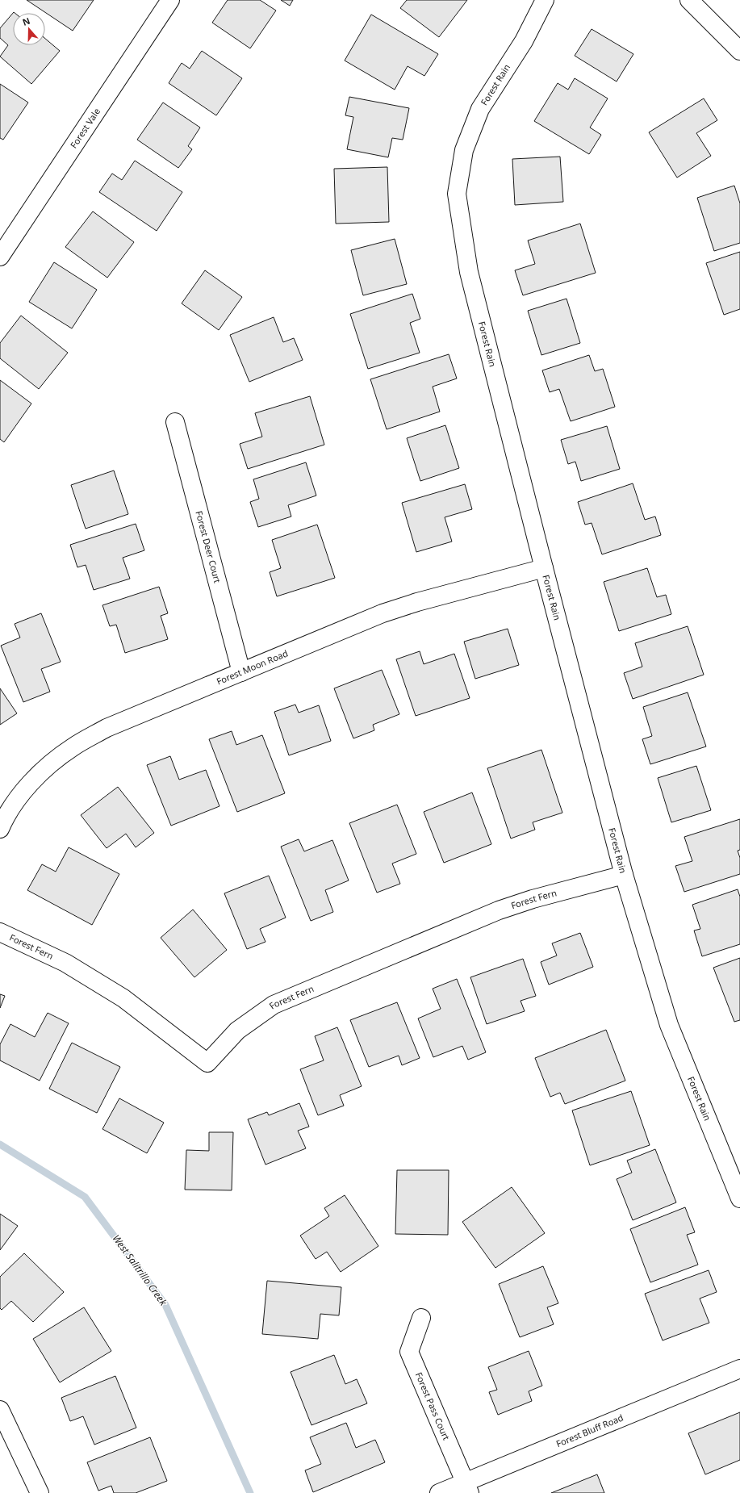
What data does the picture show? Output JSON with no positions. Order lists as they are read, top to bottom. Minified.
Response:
{"streets":{"street":["Forest Rain","Forest Vale","Forest Deer Court","Forest Moon Road","Forest Fern","Forest Pass Court","Forest Bluff Road"]},"crossings":[["Forest Rain","Forest Moon Road"],["Forest Rain","Forest Fern"],["Forest Deer Court","Forest Moon Road"],["Forest Pass Court","Forest Bluff Road"]],"water":["West Salitrillo Creek"],"north":"top"}
